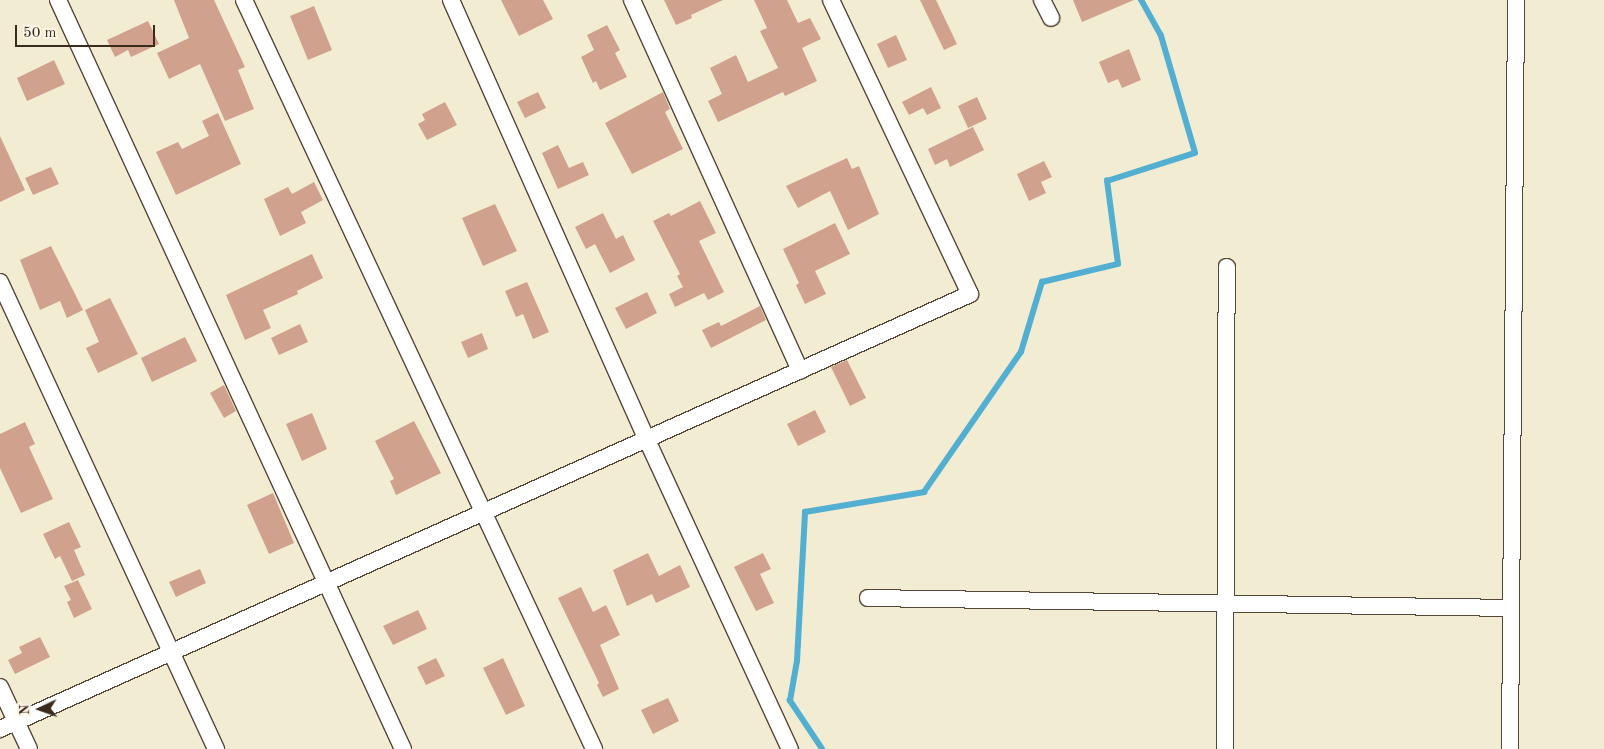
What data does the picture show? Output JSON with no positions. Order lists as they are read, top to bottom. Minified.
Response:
{"scale_bar":"50 m","north":"left"}
